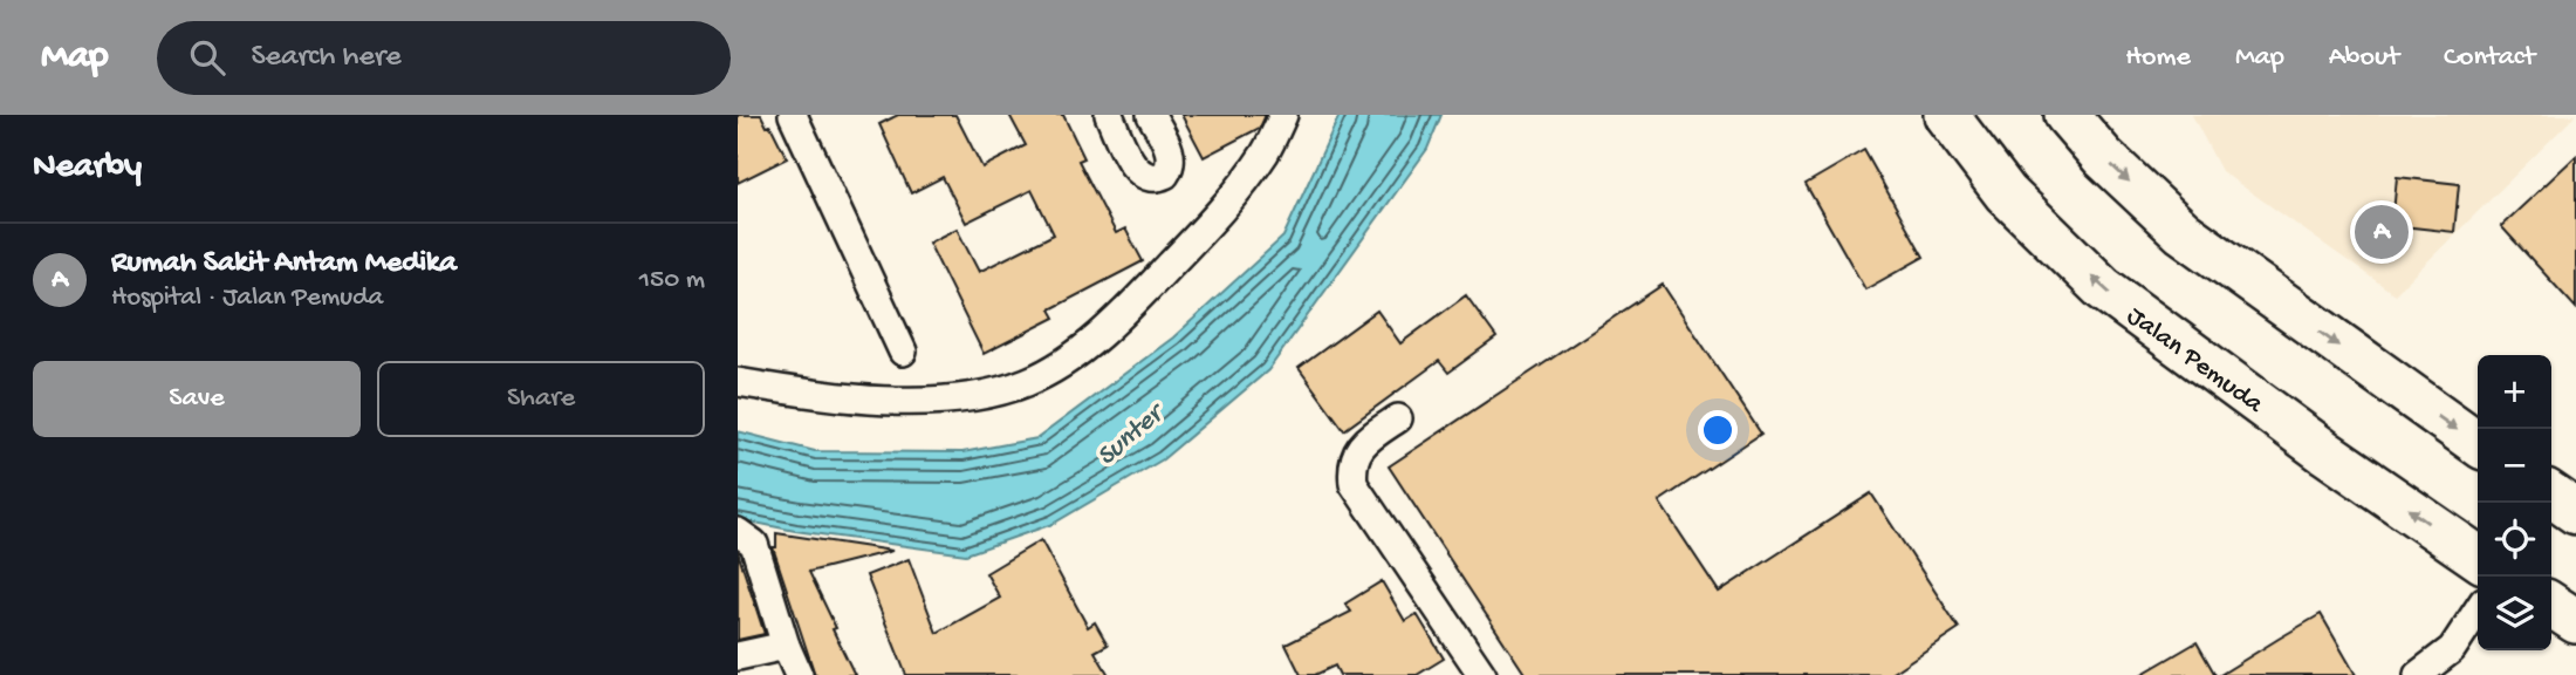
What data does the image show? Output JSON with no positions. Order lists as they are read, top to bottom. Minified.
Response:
{"streets":{"main road":["Jalan Pemuda"]},"water":["Sunter"],"page":{"header":"Map","search":"Search here","nav":["Home","Map","About","Contact"],"heading":"Nearby","pins":"A","list":[{"mark":"A","name":"Rumah Sakit Antam Medika","note":"Hospital · Jalan Pemuda","value":"150 m"}],"buttons":["Save","Share"],"map_buttons":["+","−"]}}
